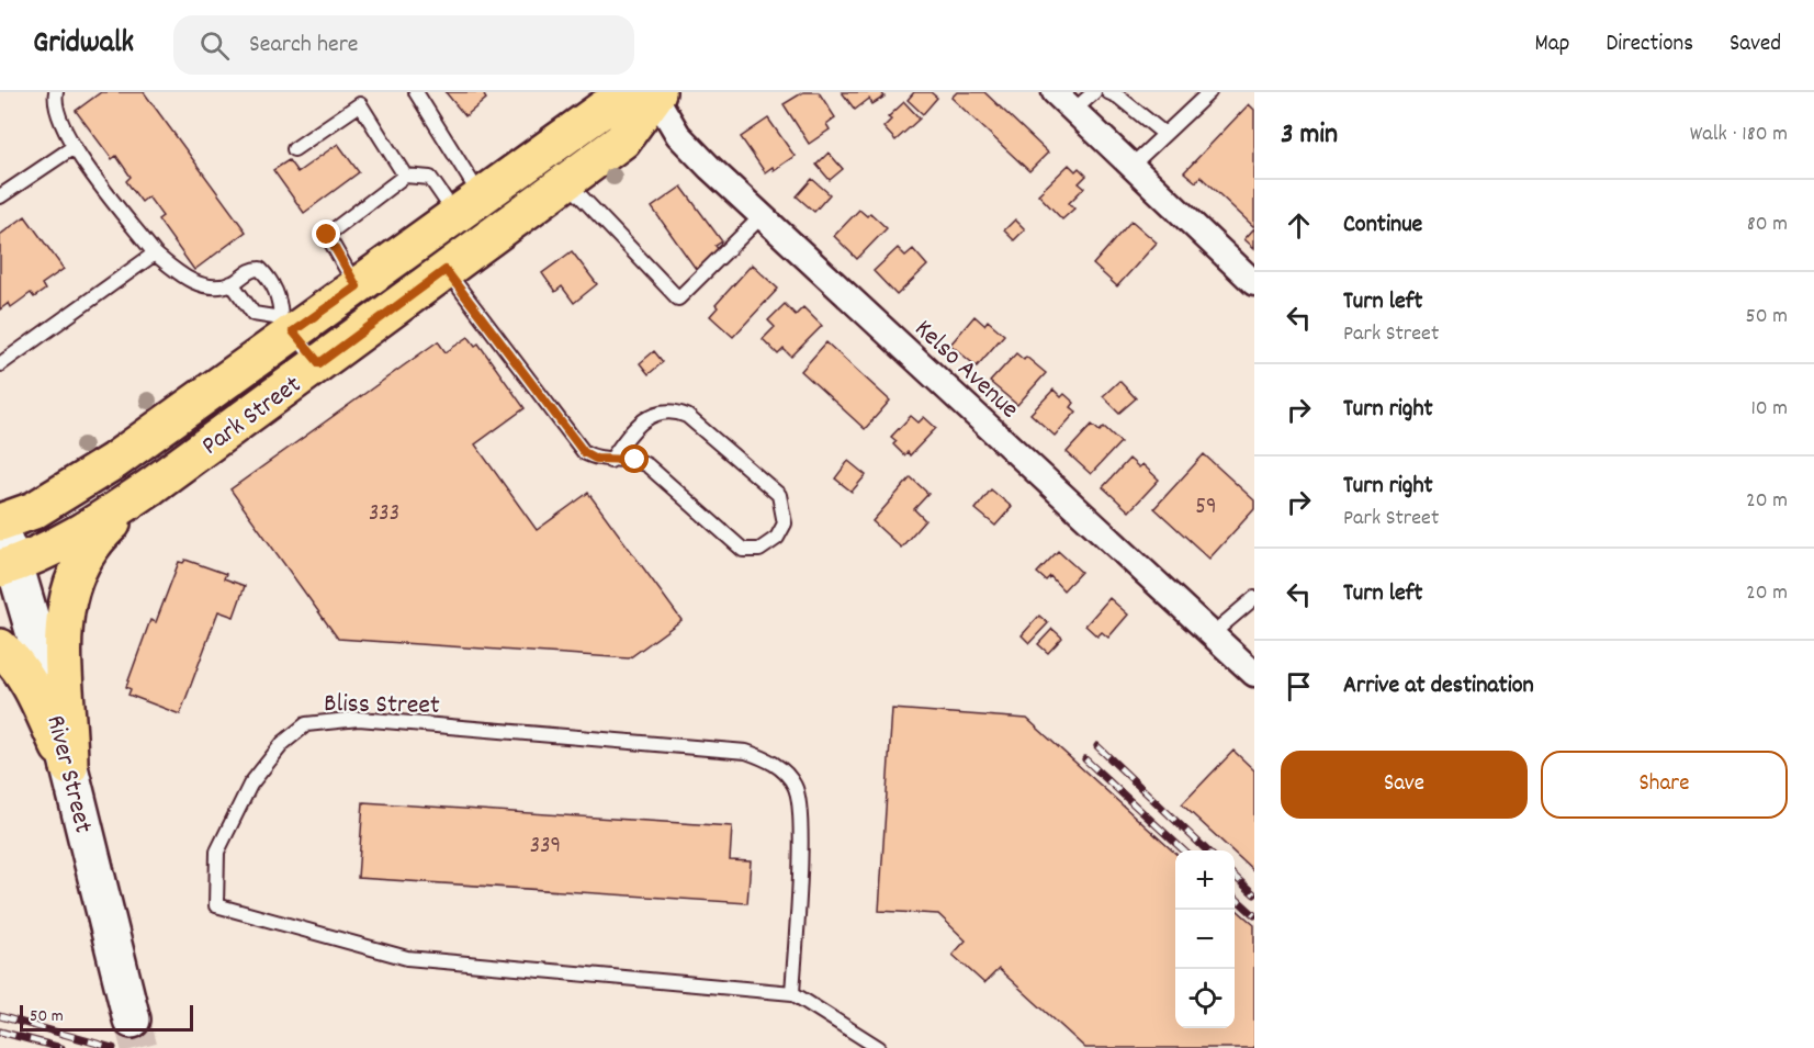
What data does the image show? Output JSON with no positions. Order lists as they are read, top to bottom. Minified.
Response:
{"streets":{"main road":["Park Street","River Street"],"street":["Kelso Avenue"],"lane":["Bliss Street"]},"crossings":[["Kelso Avenue","Park Street"],["Park Street","River Street"]],"house_numbers":["59","333","339"],"scale_bar":"50 m","page":{"header":"Gridwalk","search":"Search here","nav":["Map","Directions","Saved"],"heading":["3 min","Walk · 180 m"],"list":[["Continue","80 m"],["Turn left","Park Street","50 m"],["Turn right","10 m"],["Turn right","Park Street","20 m"],["Turn left","20 m"],"Arrive at destination"],"buttons":["Save","Share"],"map_buttons":["+","−"],"scale":"50 m"}}
